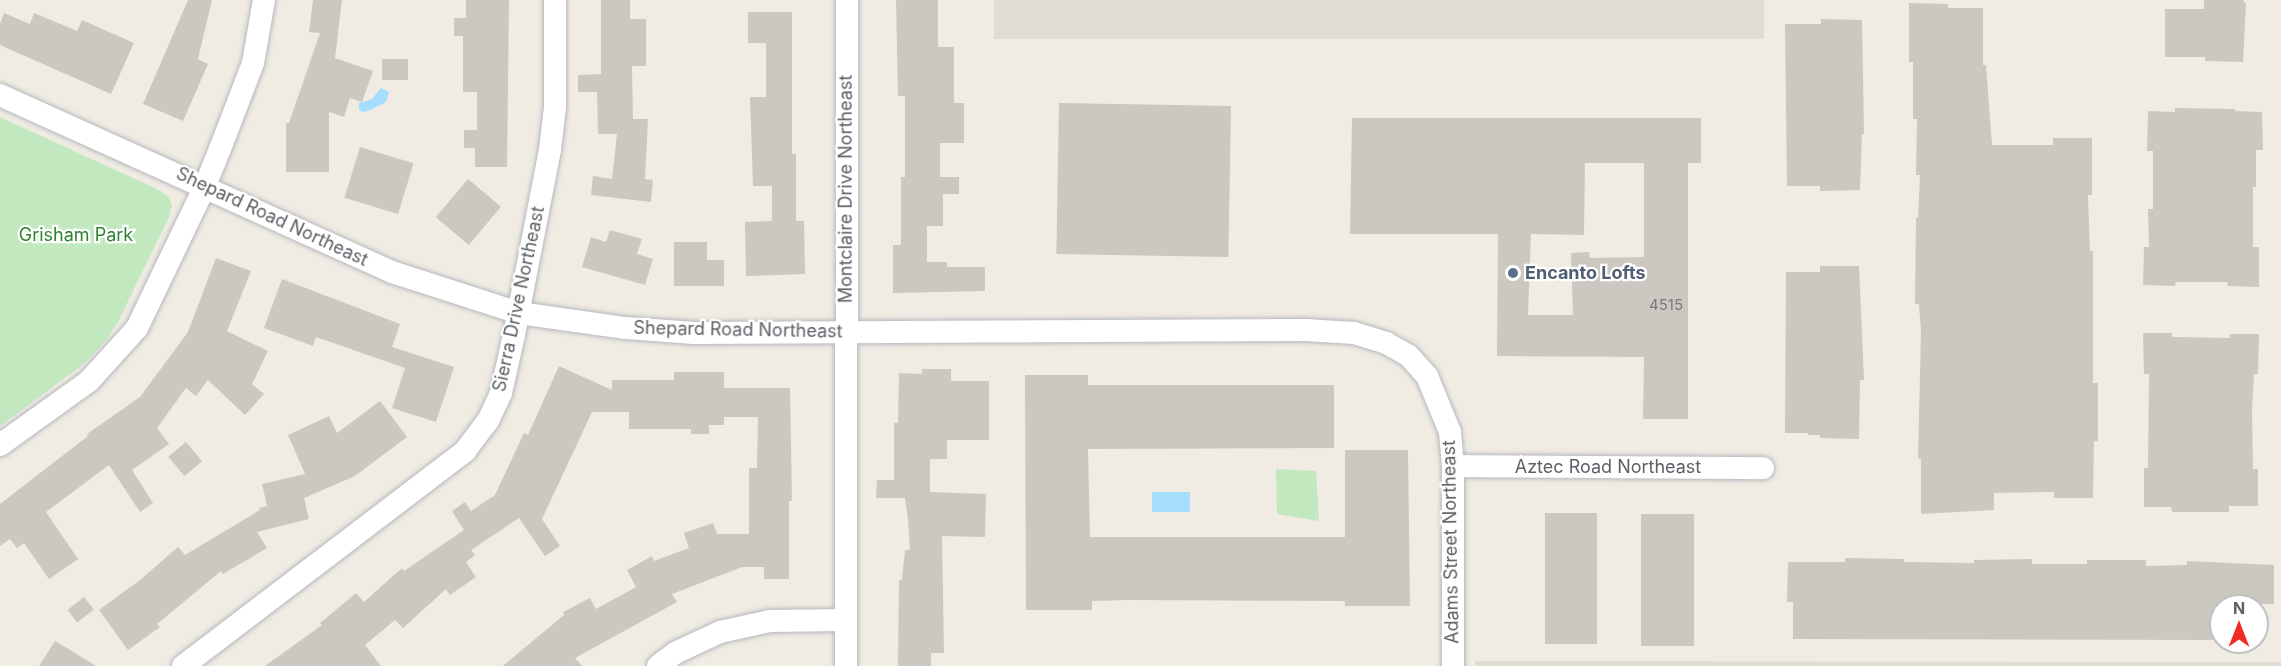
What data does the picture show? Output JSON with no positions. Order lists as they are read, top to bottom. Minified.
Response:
{"streets":{"street":["Montclaire Drive Northeast","Shepard Road Northeast","Sierra Drive Northeast","Aztec Road Northeast","Adams Street Northeast"]},"crossings":[["Montclaire Drive Northeast","Shepard Road Northeast"],["Shepard Road Northeast","Sierra Drive Northeast"],["Shepard Road Northeast","Adams Street Northeast"],["Aztec Road Northeast","Adams Street Northeast"]],"parks":["Grisham Park"],"places":["Encanto Lofts"],"house_numbers":["4515"],"north":"top"}
